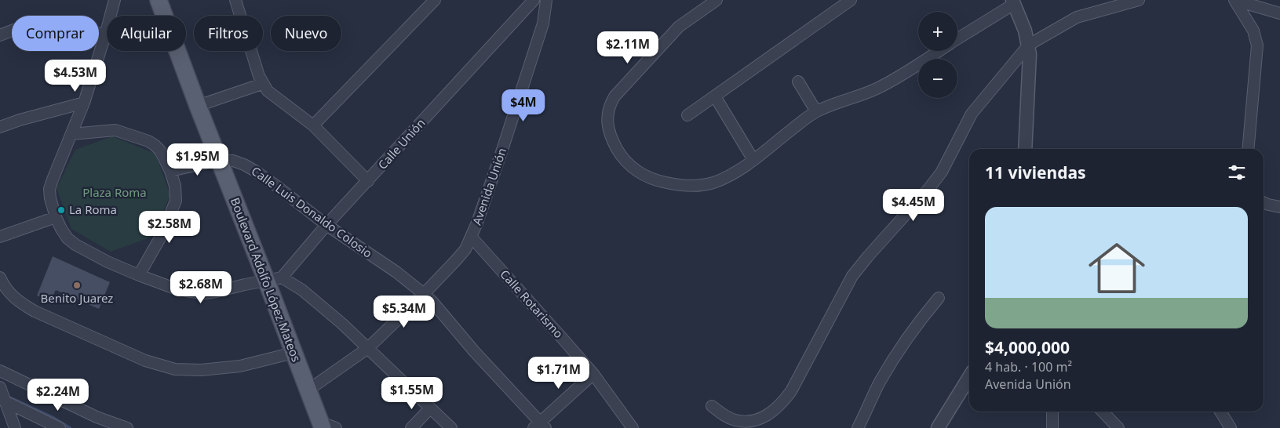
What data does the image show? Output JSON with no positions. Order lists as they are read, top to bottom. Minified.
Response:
{"streets":{"main road":["Boulevard Adolfo López Mateos"],"street":["Calle Unión","Avenida Unión","Calle Luis Donaldo Colosio","Calle Rotarismo"]},"crossings":[["Calle Unión","Calle Luis Donaldo Colosio"],["Calle Unión","Boulevard Adolfo López Mateos"],["Avenida Unión","Calle Luis Donaldo Colosio"],["Avenida Unión","Boulevard Adolfo López Mateos"],["Avenida Unión","Calle Rotarismo"],["Calle Luis Donaldo Colosio","Boulevard Adolfo López Mateos"]],"parks":["Plaza Roma"],"places":["La Roma","Benito Juarez"],"page":{"map_buttons":["+","−"],"chip":["Comprar","Alquilar","Filtros","Nuevo"],"price":["$2.11M","$4.53M","$4M","$1.95M","$4.45M","$2.58M","$2.68M","$5.34M","$1.71M","$1.55M","$2.24M"],"heading":"11 viviendas","list":[{"name":"$4,000,000","note":"4 hab. · 100 m² · Avenida Unión"}]}}
